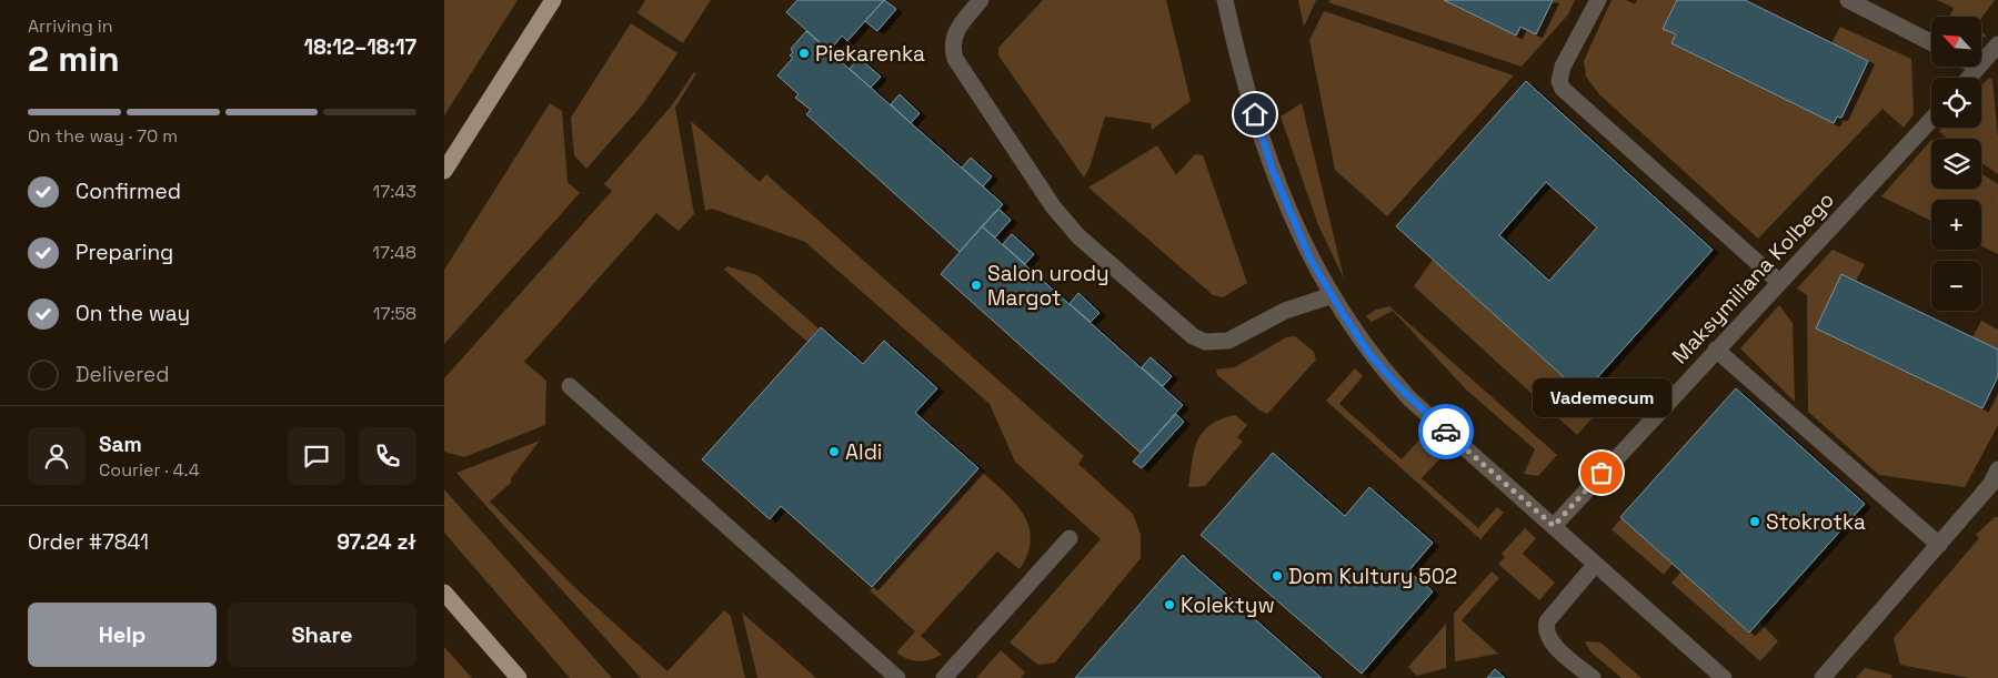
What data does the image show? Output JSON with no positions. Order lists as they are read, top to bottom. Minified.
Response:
{"streets":{"street":["Maksymiliana Kolbego"]},"places":["Piekarenka","Salon urody Margot","Aldi","Vademecum","Stokrotka","Dom Kultury 502","Kolektyw"],"north":"top left","page":{"heading":["2 min","Arriving in","18:12–18:17"],"panel":["Sam","Courier · 4.4","Order #7841","97.24 zł"],"map_buttons":["+","−"],"bar":"On the way · 70 m","list":[["Confirmed","17:43"],["Preparing","17:48"],["On the way","17:58"],"Delivered"],"bubble":"Vademecum","buttons":["Help","Share"]}}
